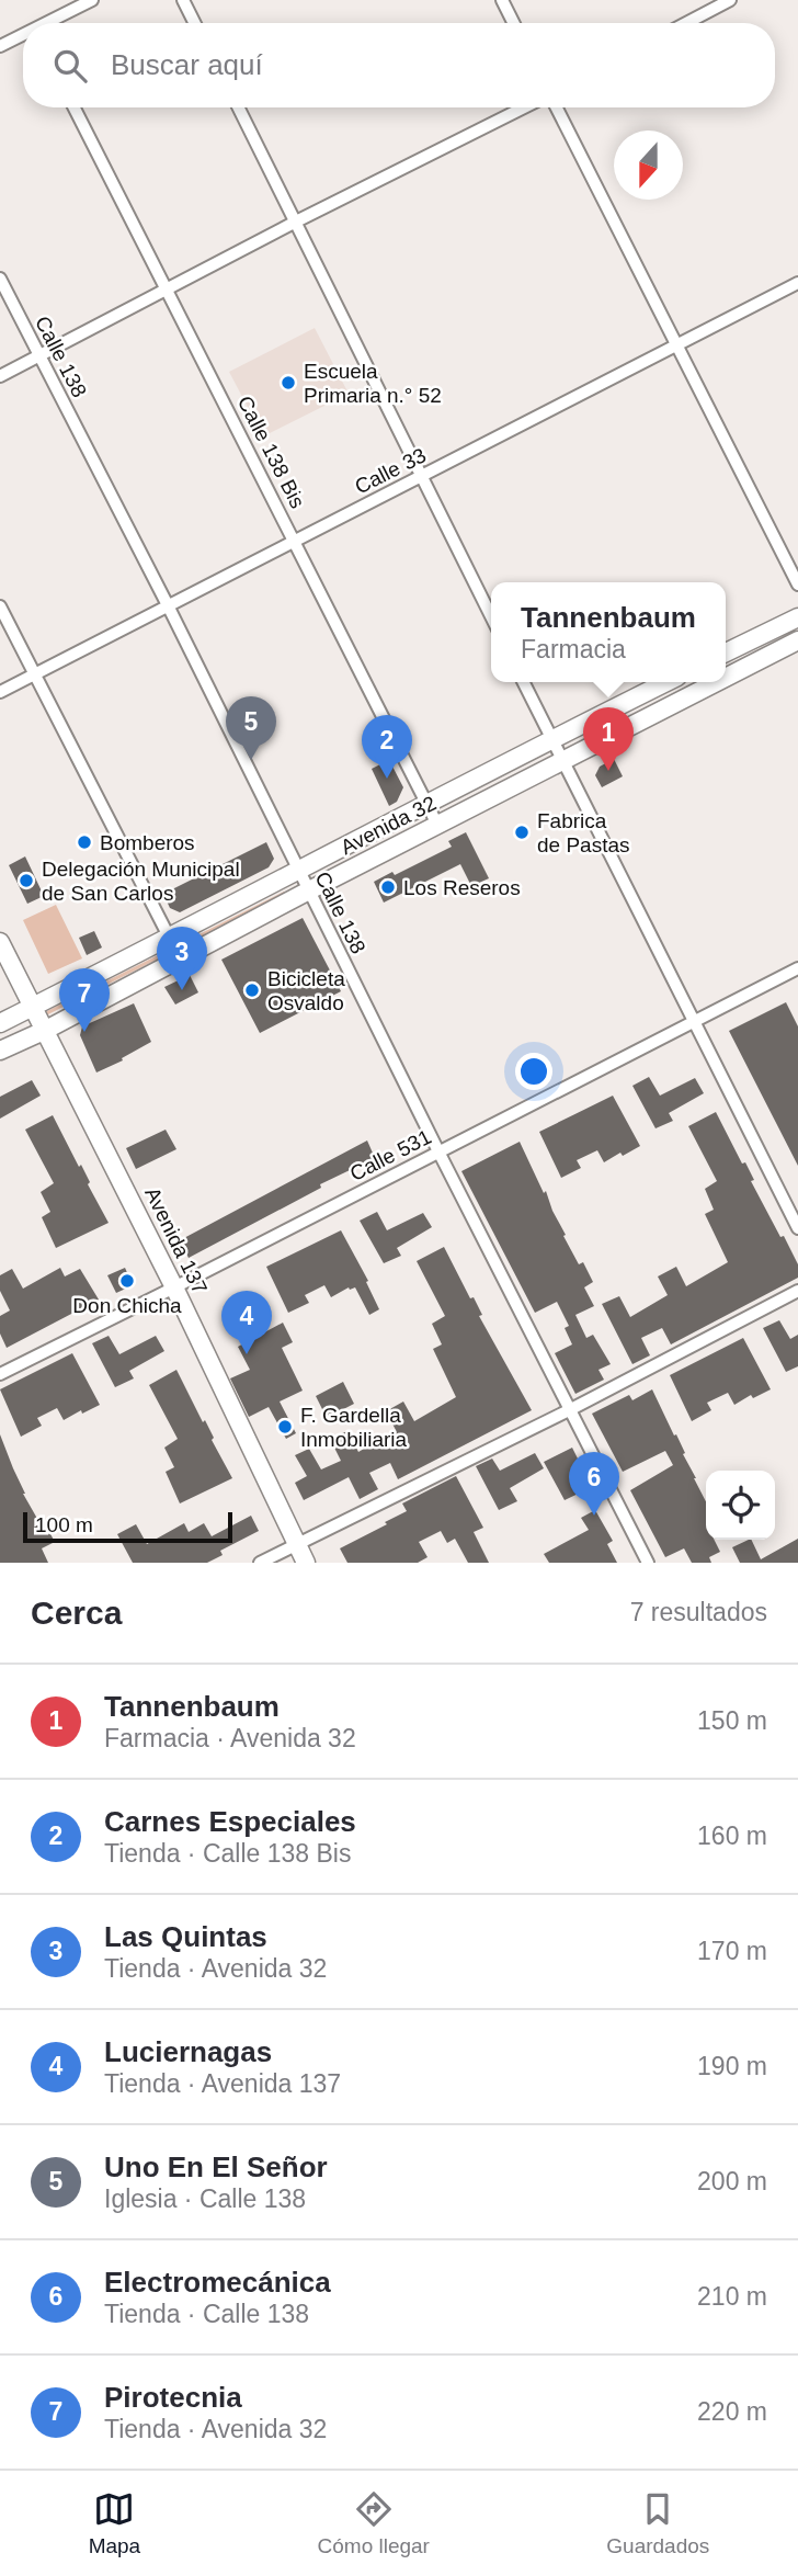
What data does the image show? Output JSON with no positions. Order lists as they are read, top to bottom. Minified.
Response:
{"streets":{"main road":["Avenida 32","Avenida 137"],"street":["Calle 138","Calle 138 Bis","Calle 33","Calle 531"]},"crossings":[["Calle 138","Calle 33"],["Calle 138","Avenida 32"],["Calle 138","Calle 531"],["Calle 138 Bis","Calle 33"],["Calle 138 Bis","Avenida 32"],["Avenida 32","Avenida 137"],["Calle 531","Avenida 137"]],"places":["Escuela Primaria n.° 52","Fabrica de Pastas","Bomberos","Delegación Municipal de San Carlos","Los Reseros","Bicicleta Osvaldo","Don Chicha","F. Gardella Inmobiliaria"],"scale_bar":"100 m","north":"bottom","page":{"search":"Buscar aquí","popup":["Tannenbaum","Farmacia"],"pins":["5","1","2","3","7","4","6"],"scale":"100 m","heading":["Cerca","7 resultados"],"list":[{"mark":"1","name":"Tannenbaum","note":"Farmacia · Avenida 32","value":"150 m"},{"mark":"2","name":"Carnes Especiales","note":"Tienda · Calle 138 Bis","value":"160 m"},{"mark":"3","name":"Las Quintas","note":"Tienda · Avenida 32","value":"170 m"},{"mark":"4","name":"Luciernagas","note":"Tienda · Avenida 137","value":"190 m"},{"mark":"5","name":"Uno En El Señor","note":"Iglesia · Calle 138","value":"200 m"},{"mark":"6","name":"Electromecánica","note":"Tienda · Calle 138","value":"210 m"},{"mark":"7","name":"Pirotecnia","note":"Tienda · Avenida 32","value":"220 m"}],"nav":["Mapa","Cómo llegar","Guardados"]}}
